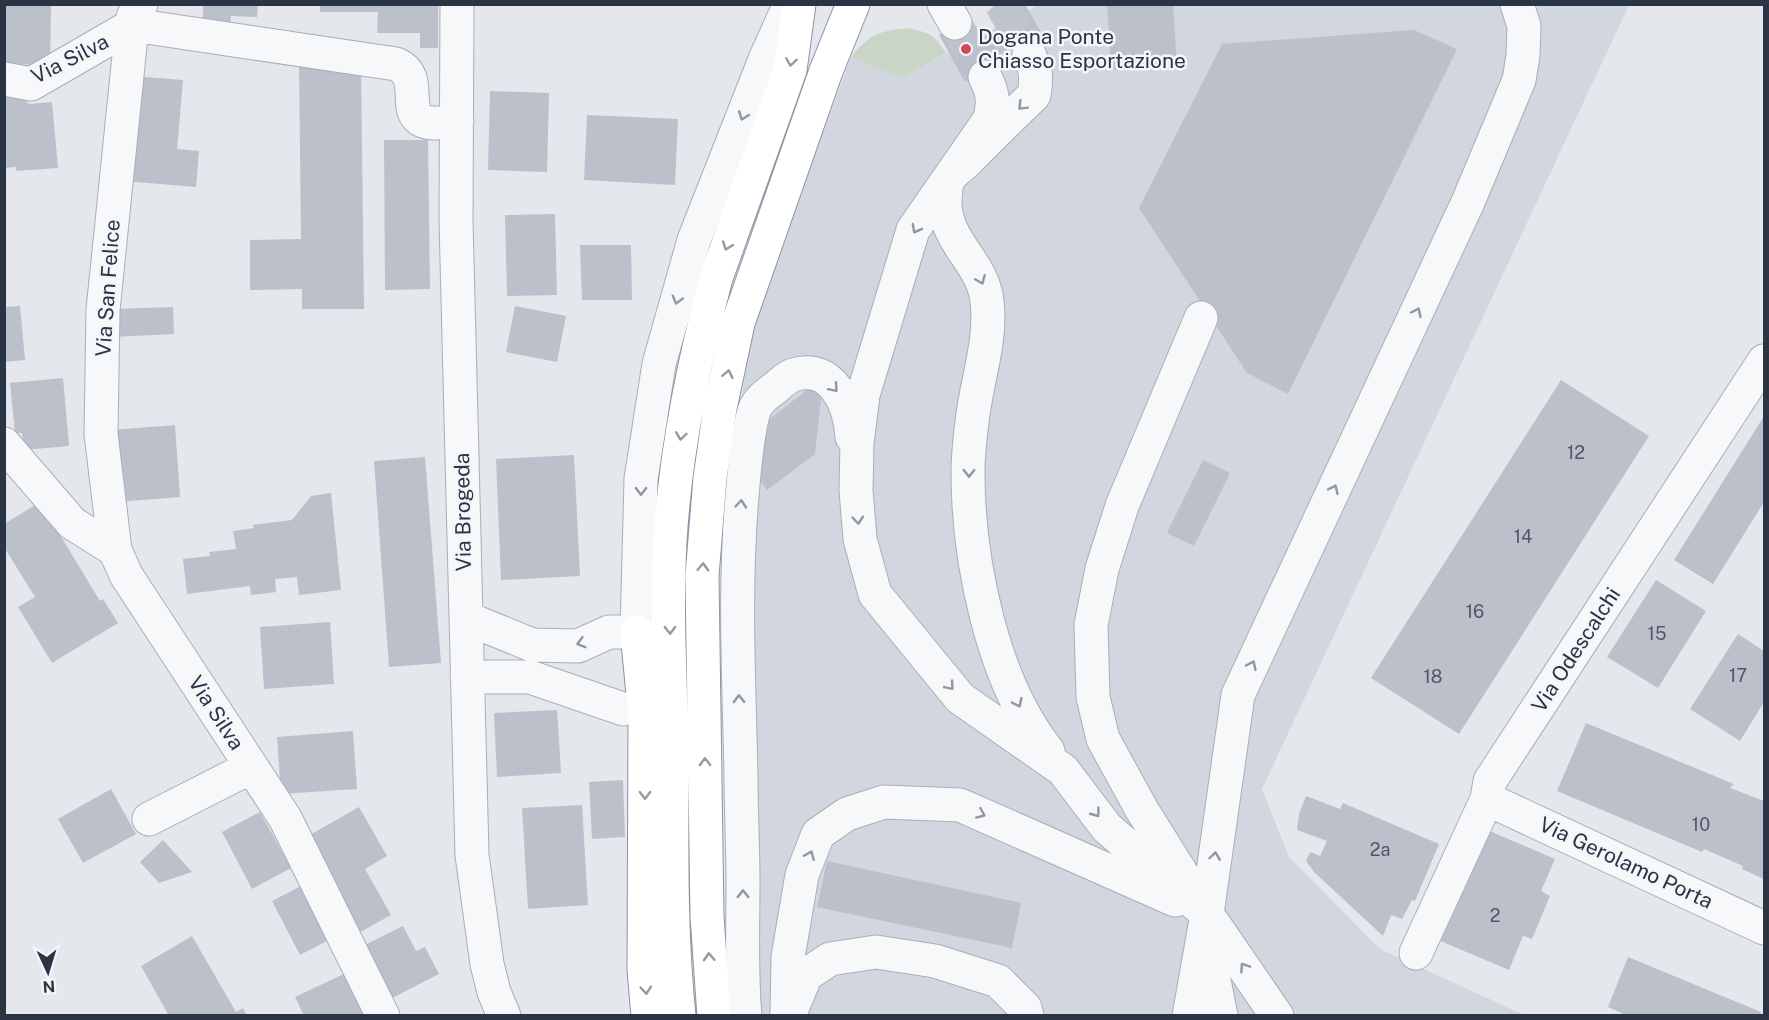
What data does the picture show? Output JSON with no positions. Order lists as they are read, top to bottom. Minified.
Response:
{"streets":{"street":["Via Silva","Via San Felice","Via Brogeda","Via Odescalchi","Via Gerolamo Porta"]},"crossings":[["Via Silva","Via San Felice"],["Via Odescalchi","Via Gerolamo Porta"]],"places":["Dogana Ponte Chiasso Esportazione"],"house_numbers":["12","14","16","15","17","18","10","2a","2"],"north":"bottom"}
